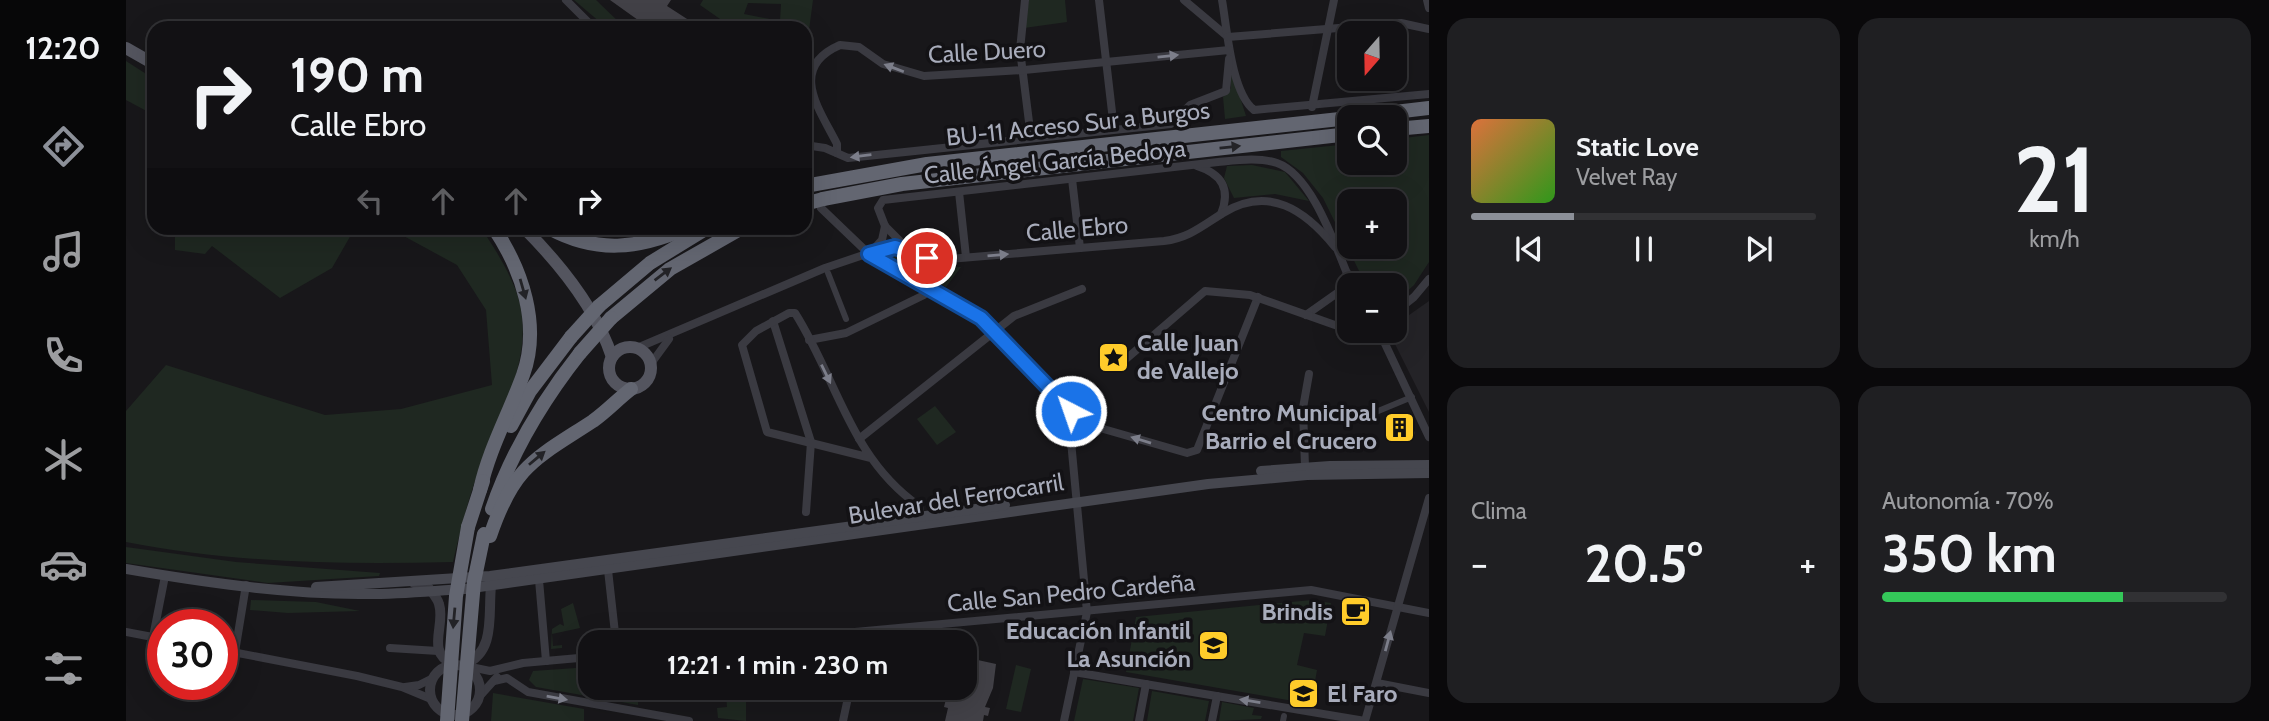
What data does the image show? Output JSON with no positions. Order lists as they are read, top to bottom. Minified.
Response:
{"streets":{"highway":["BU-11 Acceso Sur a Burgos"],"main road":["Bulevar del Ferrocarril"],"street":["Calle Duero","Calle Ángel García Bedoya","Calle Ebro","Calle San Pedro Cardeña"]},"crossings":[["Calle Duero","Calle Ángel García Bedoya"],["Calle Ángel García Bedoya","Calle Ebro"]],"places":{"place":["Calle Juan de Vallejo"],"building":["Centro Municipal Barrio el Crucero"],"cafe":["Brindis"],"school or university":["Educación Infantil La Asunción","El Faro"]},"north":"bottom","page":{"tabs":"12:20","tile":[["21","km/h"],"Clima",["Autonomía · 70%","350 km"]],"map_buttons":["+","−"],"turn":["190 m","Calle Ebro"],"song":["Static Love","Velvet Ray"],"heat":["−","20.5°","+"],"limit":"30","trip":"12:21 · 1 min · 230 m"}}
